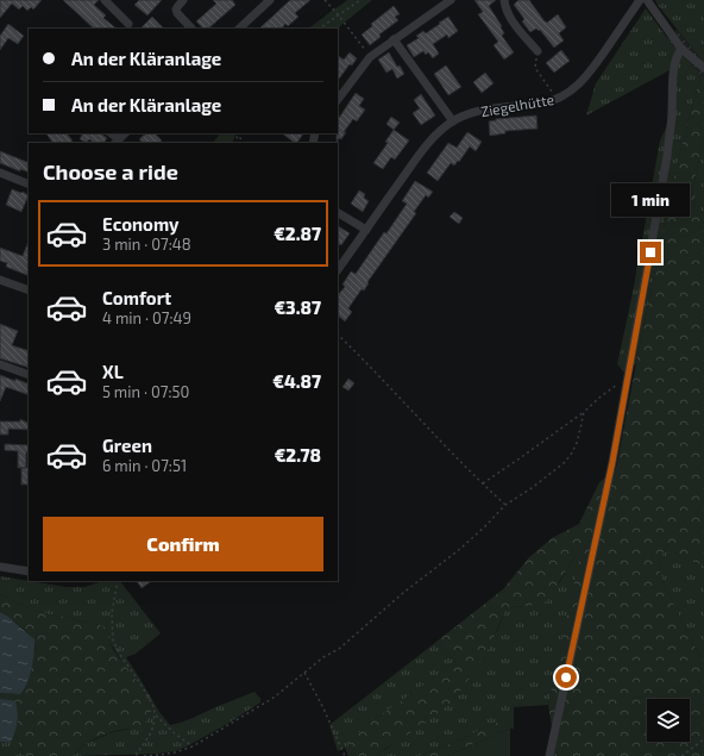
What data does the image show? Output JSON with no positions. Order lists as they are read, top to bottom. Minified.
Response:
{"streets":{"street":["Ziegelhütte"]},"page":{"banner":["An der Kläranlage","An der Kläranlage"],"heading":"Choose a ride","bubble":"1 min","list":[{"name":"Economy","note":"3 min · 07:48","value":"€2.87"},{"name":"Comfort","note":"4 min · 07:49","value":"€3.87"},{"name":"XL","note":"5 min · 07:50","value":"€4.87"},{"name":"Green","note":"6 min · 07:51","value":"€2.78"}],"buttons":"Confirm"}}
